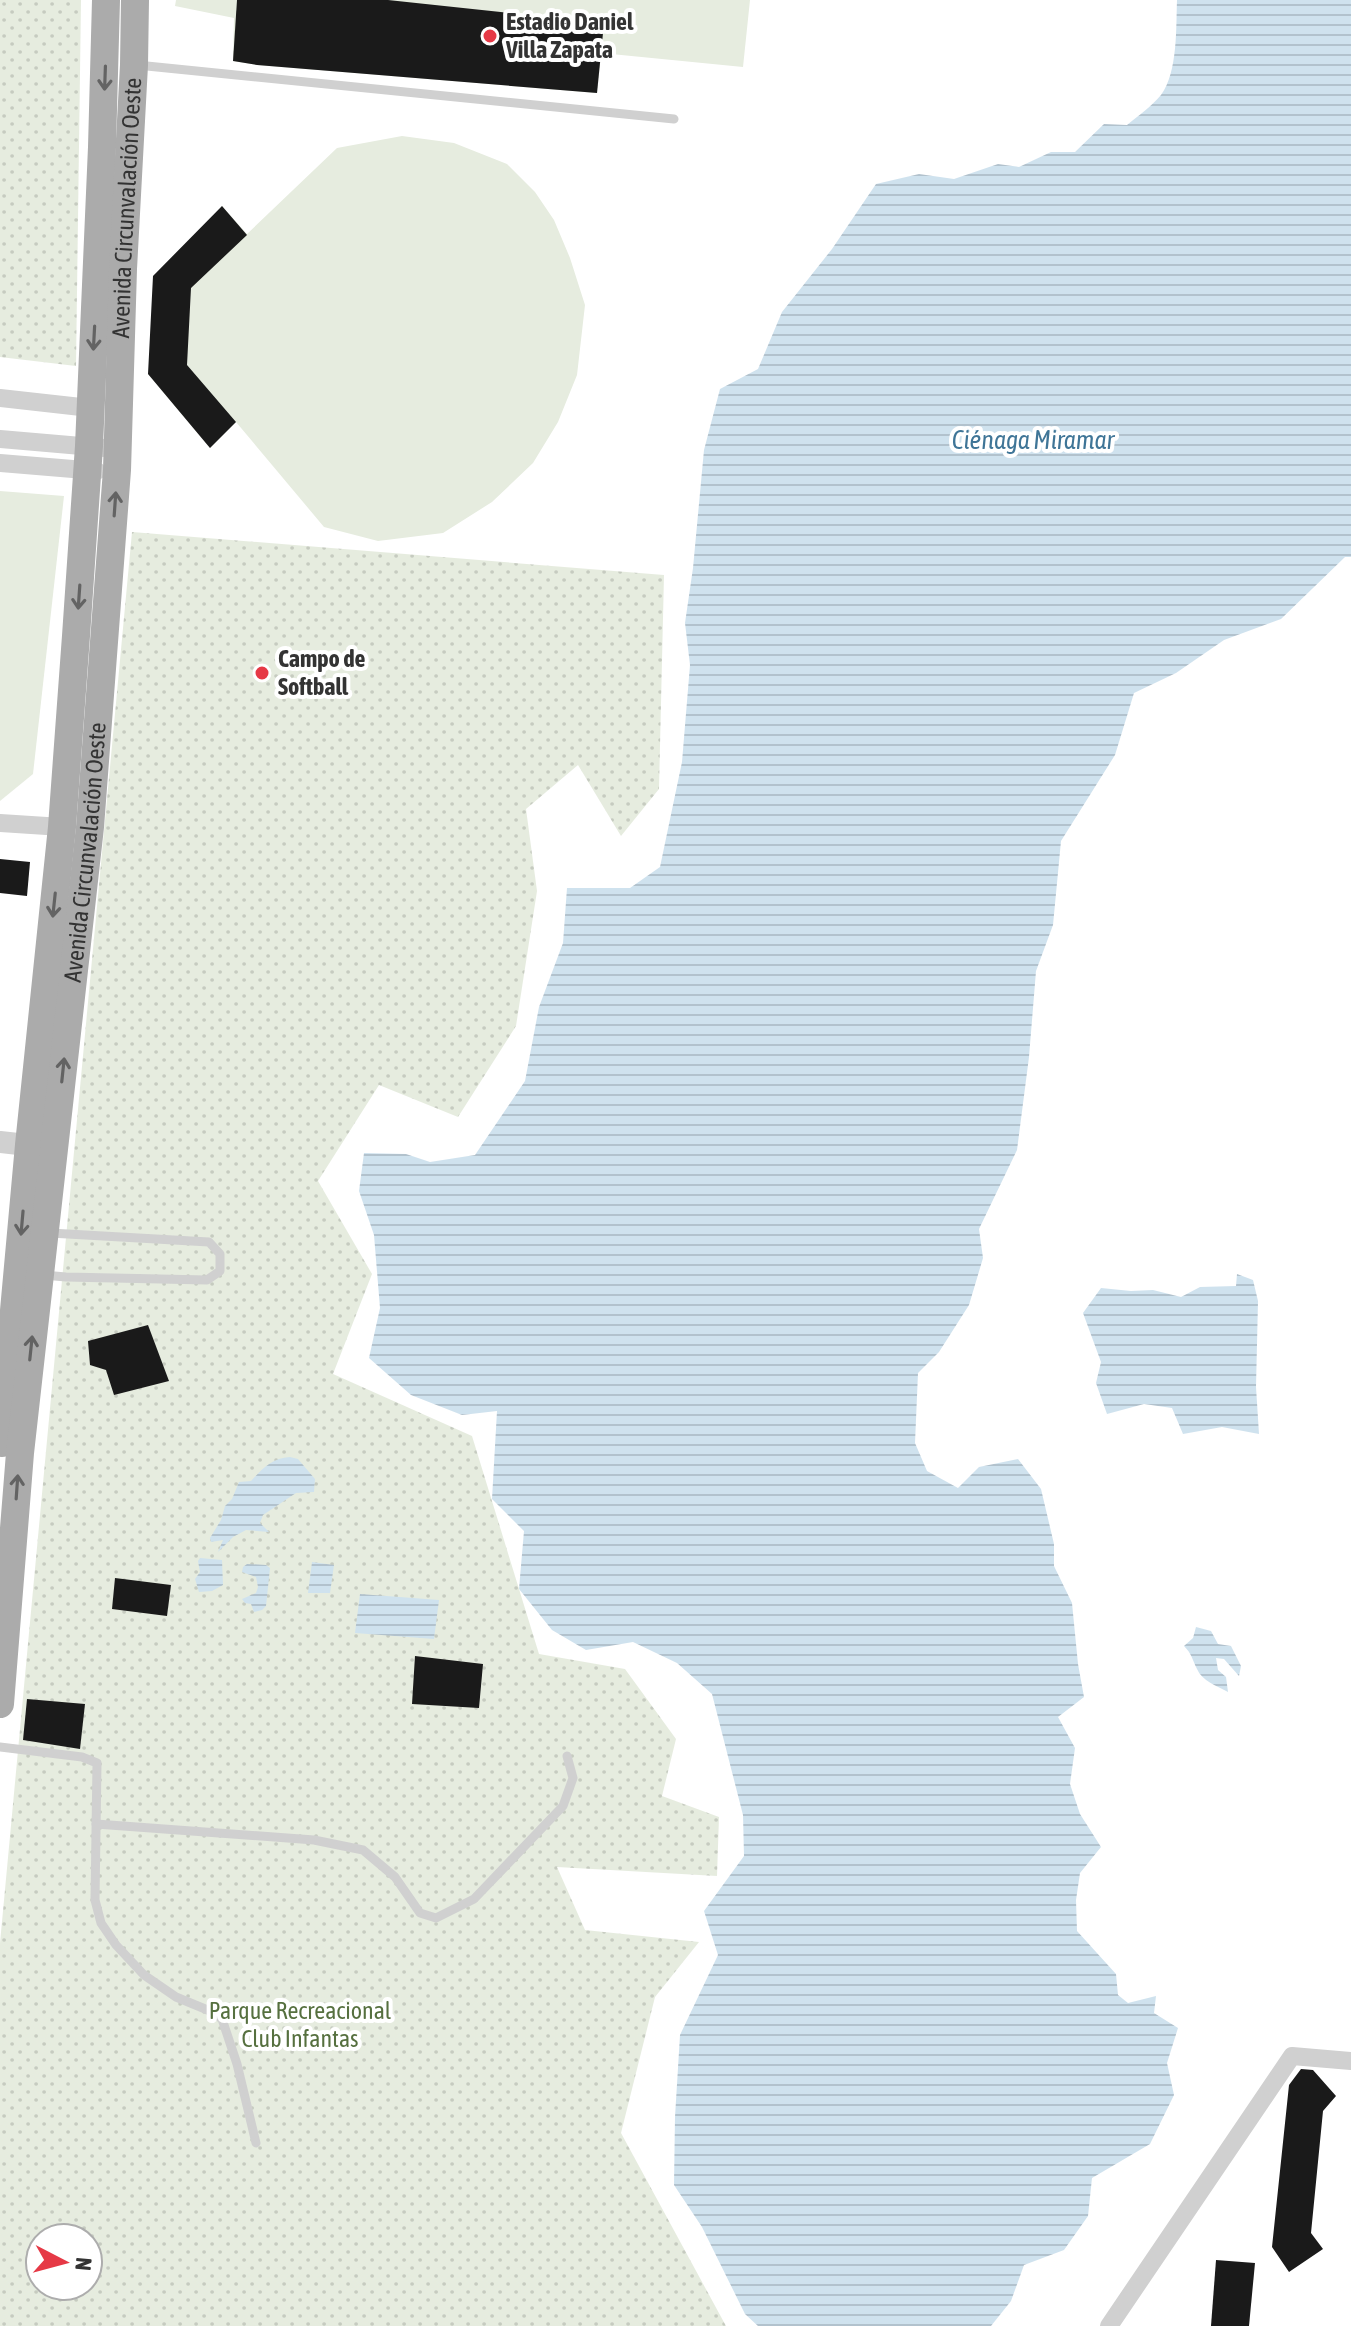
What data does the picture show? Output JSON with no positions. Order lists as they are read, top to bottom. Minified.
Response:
{"streets":{"main road":["Avenida Circunvalación Oeste"]},"water":["Ciénaga Miramar"],"parks":["Parque Recreacional Club Infantas"],"places":["Estadio Daniel Villa Zapata","Campo de Softball"],"north":"right"}
